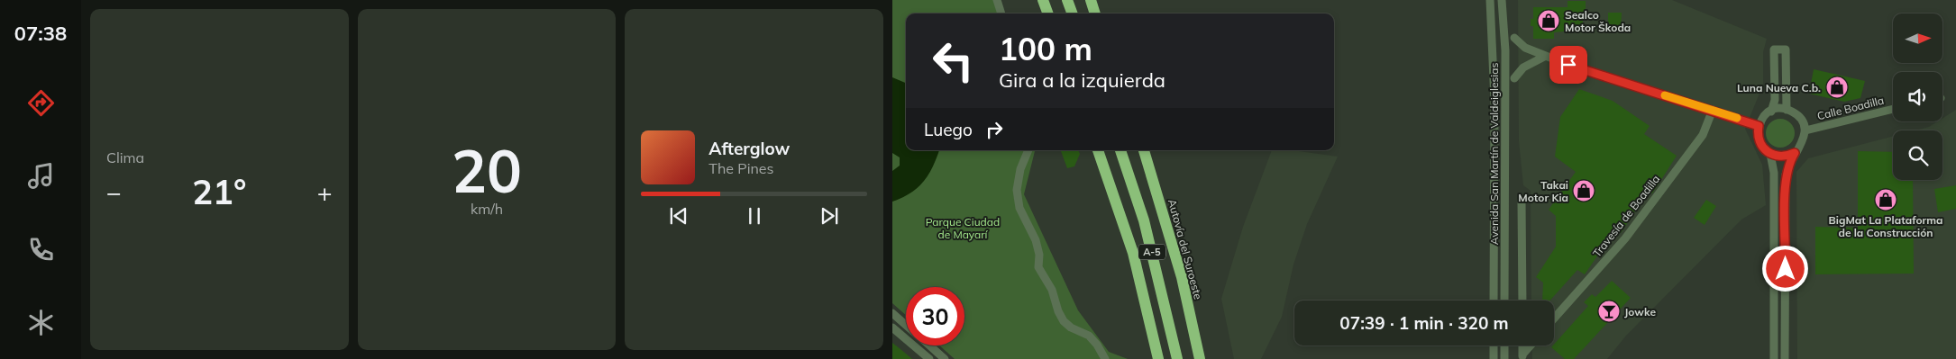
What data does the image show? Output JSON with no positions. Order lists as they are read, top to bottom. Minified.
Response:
{"streets":{"highway":["Autovía del Suroeste","A-5"],"street":["Calle Boadilla","Avenida San Martín de Valdeiglesias","Travesía de Boadilla"]},"parks":["Parque Ciudad de Mayarí"],"places":{"shop":["Sealco Motor Škoda","Luna Nueva C.b.","Takai Motor Kia","BigMat La Plataforma de la Construcción"],"bar":["Jowke"]},"north":"right","page":{"tabs":"07:38","tile":["Clima",["20","km/h"]],"turn":["100 m","Gira a la izquierda"],"then":"Luego","song":["Afterglow","The Pines"],"heat":["−","21°","+"],"limit":"30","trip":"07:39 · 1 min · 320 m"}}
